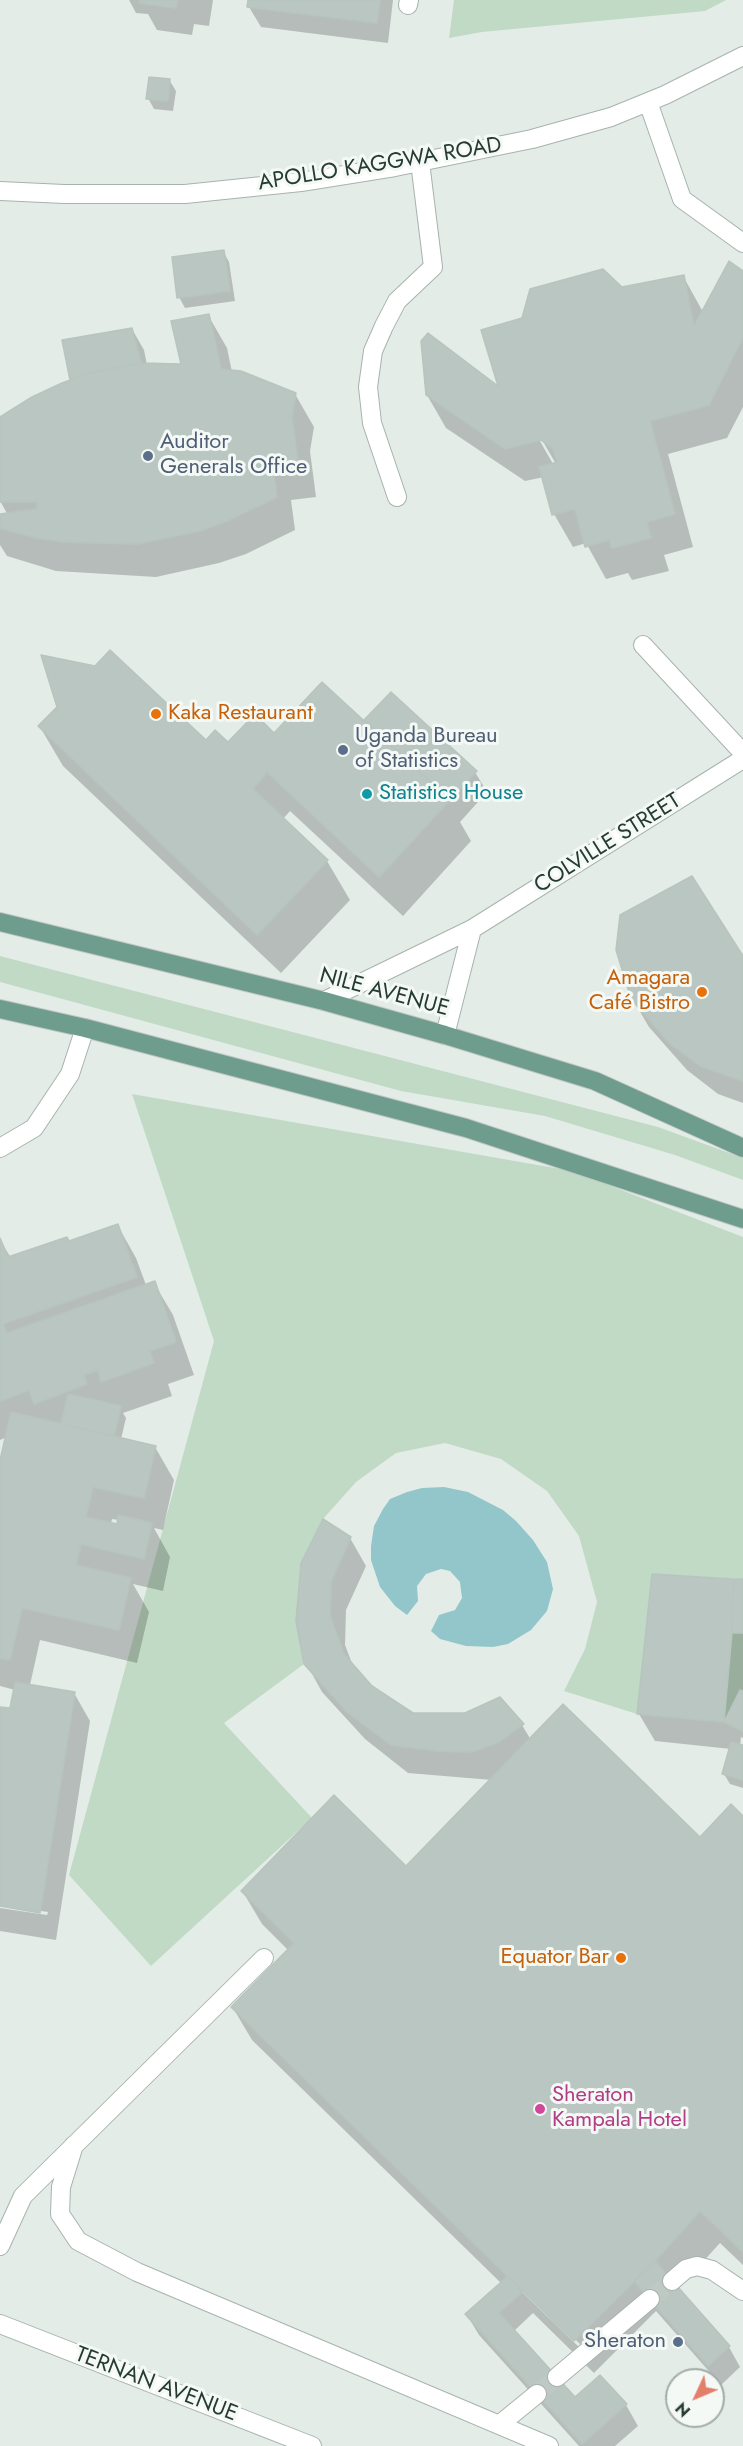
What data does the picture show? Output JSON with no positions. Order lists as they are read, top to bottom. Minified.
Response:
{"streets":{"main road":["NILE AVENUE"],"street":["APOLLO KAGGWA ROAD","COLVILLE STREET","TERNAN AVENUE"]},"crossings":[["COLVILLE STREET","NILE AVENUE"]],"places":["Auditor Generals Office","Kaka Restaurant","Uganda Bureau of Statistics","Statistics House","Amagara Café Bistro","Equator Bar","Sheraton Kampala Hotel","Sheraton"],"north":"bottom left"}
